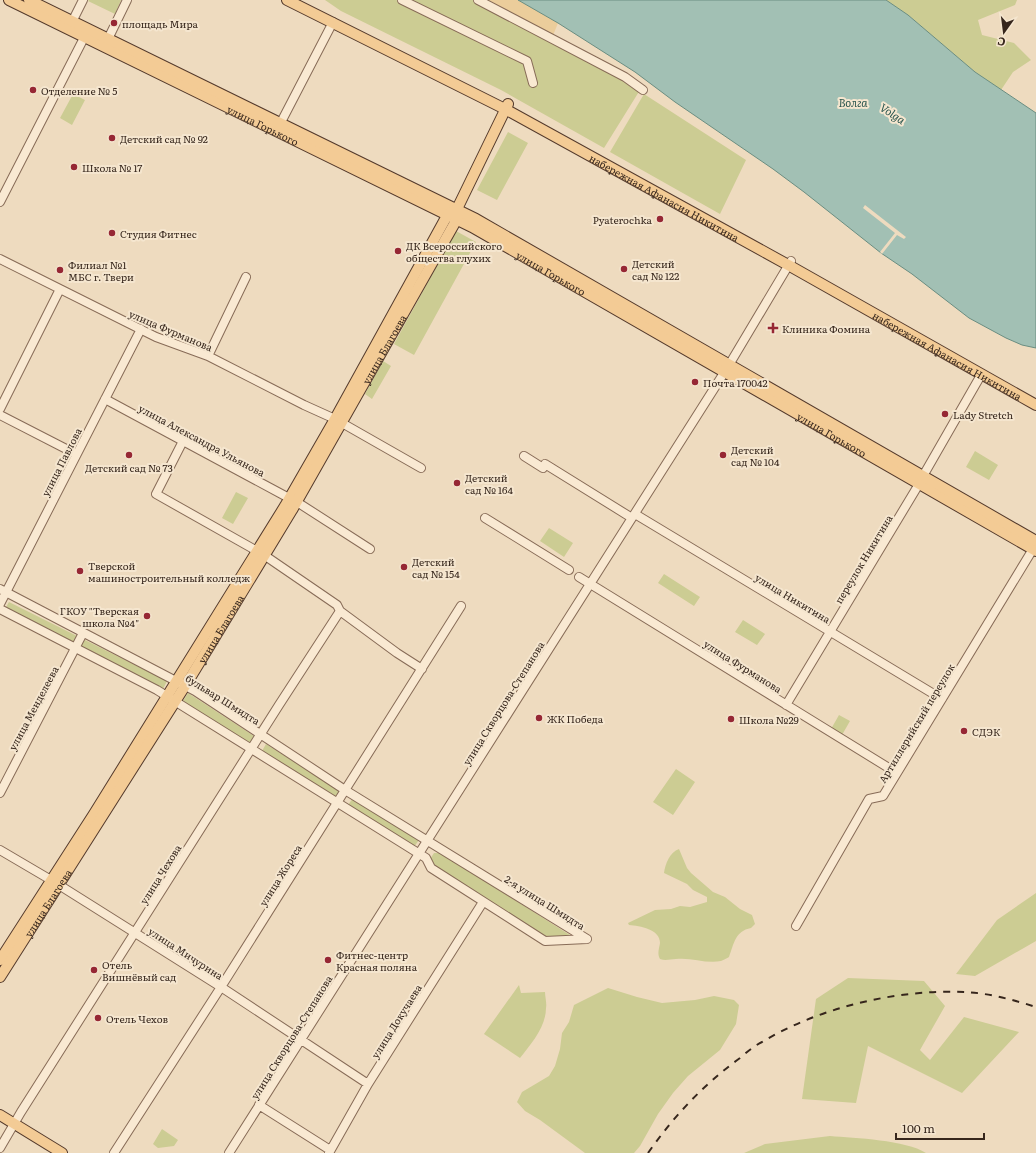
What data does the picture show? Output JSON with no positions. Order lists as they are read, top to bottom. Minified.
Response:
{"streets":{"main road":["улица Горького","набережная Афанасия Никитина","улица Благоева"],"street":["улица Фурманова","улица Александра Ульянова","улица Павлова","переулок Никитина","улица Никитина","бульвар Шмидта","улица Скворцова-Степанова","улица Менделеева","Артиллерийский переулок","улица Чехова","улица Жореса","2-я улица Шмидта","улица Мичурина","улица Докучаева"]},"crossings":[["улица Горького","улица Благоева"],["улица Горького","переулок Никитина"],["улица Горького","улица Скворцова-Степанова"],["улица Горького","Артиллерийский переулок"],["набережная Афанасия Никитина","улица Благоева"],["набережная Афанасия Никитина","переулок Никитина"],["набережная Афанасия Никитина","улица Скворцова-Степанова"],["улица Фурманова","улица Благоева"],["улица Фурманова","улица Павлова"],["улица Фурманова","переулок Никитина"],["улица Фурманова","улица Скворцова-Степанова"],["улица Фурманова","Артиллерийский переулок"],["улица Благоева","улица Александра Ульянова"],["улица Благоева","бульвар Шмидта"],["улица Благоева","улица Мичурина"],["улица Александра Ульянова","улица Павлова"],["улица Павлова","бульвар Шмидта"],["переулок Никитина","улица Никитина"],["улица Никитина","улица Скворцова-Степанова"],["улица Никитина","Артиллерийский переулок"],["бульвар Шмидта","улица Скворцова-Степанова"],["бульвар Шмидта","улица Менделеева"],["бульвар Шмидта","улица Чехова"],["бульвар Шмидта","улица Жореса"],["бульвар Шмидта","2-я улица Шмидта"],["улица Скворцова-Степанова","2-я улица Шмидта"],["улица Скворцова-Степанова","улица Мичурина"],["улица Чехова","улица Мичурина"],["улица Жореса","улица Мичурина"],["2-я улица Шмидта","улица Докучаева"],["улица Мичурина","улица Докучаева"]],"water":["Волга","Volga"],"places":{"other":["площадь Мира","Отделение № 5","Детский сад № 92","Школа № 17","Pyaterochka","Студия Фитнес","ДК Всероссийского общества глухих","Детский сад № 122","Филиал №1 МБС г. Твери","Почта 170042","Lady Stretch","Детский сад № 73","Детский сад № 104","Детский сад № 164","Детский сад № 154","Тверской машиностроительный колледж","ГКОУ \"Тверская школа №4\"","ЖК Победа","Школа №29","СДЭК","Фитнес-центр Красная поляна","Отель Вишнёвый сад","Отель Чехов"],"health":["Клиника Фомина"]},"scale_bar":"100 m","north":"bottom"}
